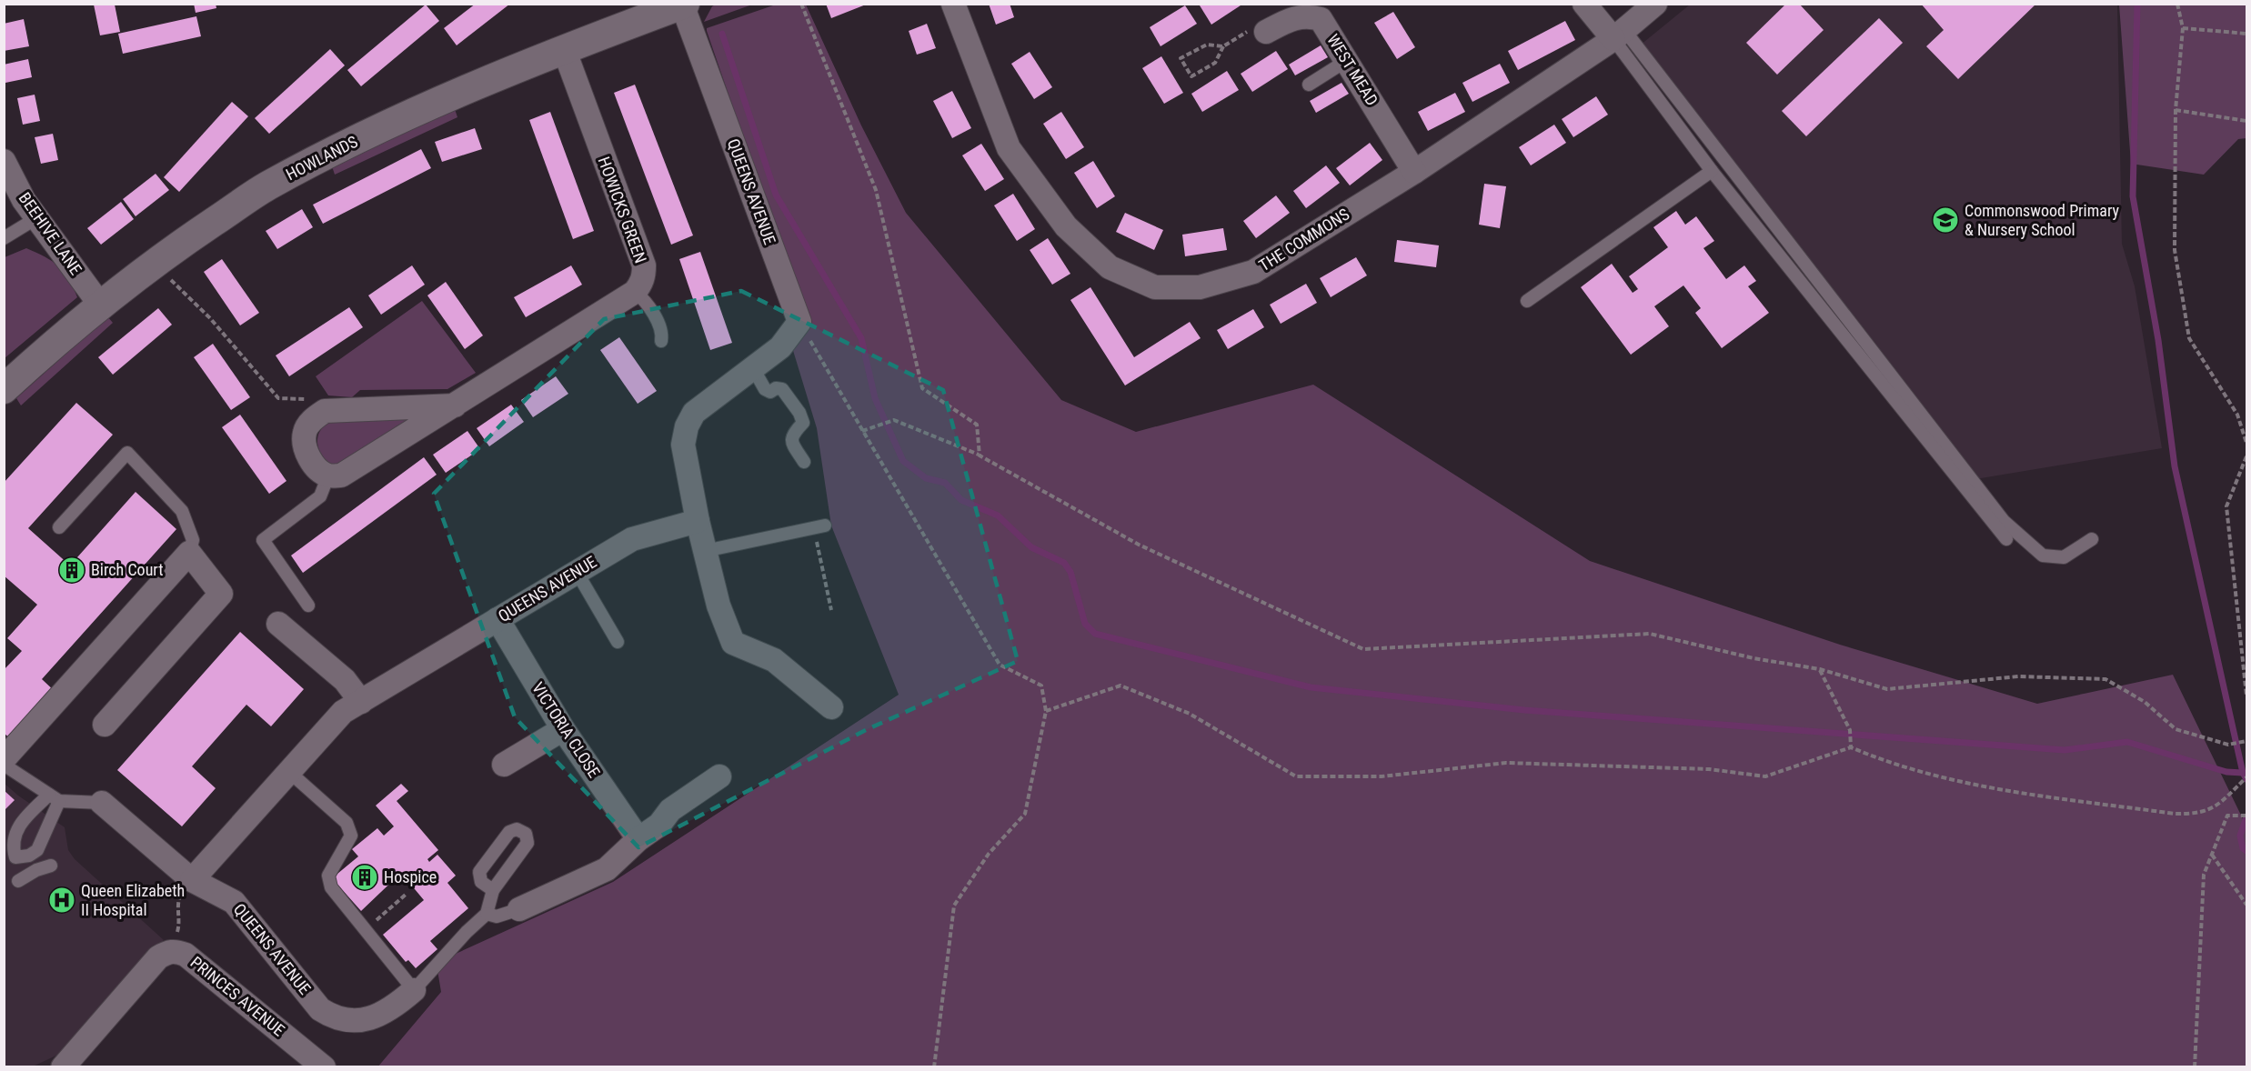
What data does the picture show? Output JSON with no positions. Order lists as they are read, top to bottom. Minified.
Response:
{"streets":{"street":["WEST MEAD","HOWLANDS","QUEENS AVENUE","HOWICKS GREEN","BEEHIVE LANE","THE COMMONS","VICTORIA CLOSE","PRINCES AVENUE"]},"crossings":[["WEST MEAD","THE COMMONS"],["HOWLANDS","QUEENS AVENUE"],["HOWLANDS","HOWICKS GREEN"],["HOWLANDS","BEEHIVE LANE"],["QUEENS AVENUE","VICTORIA CLOSE"]],"places":{"school or university":["Commonswood Primary & Nursery School"],"building":["Birch Court","Hospice"],"hospital":["Queen Elizabeth II Hospital"]}}
